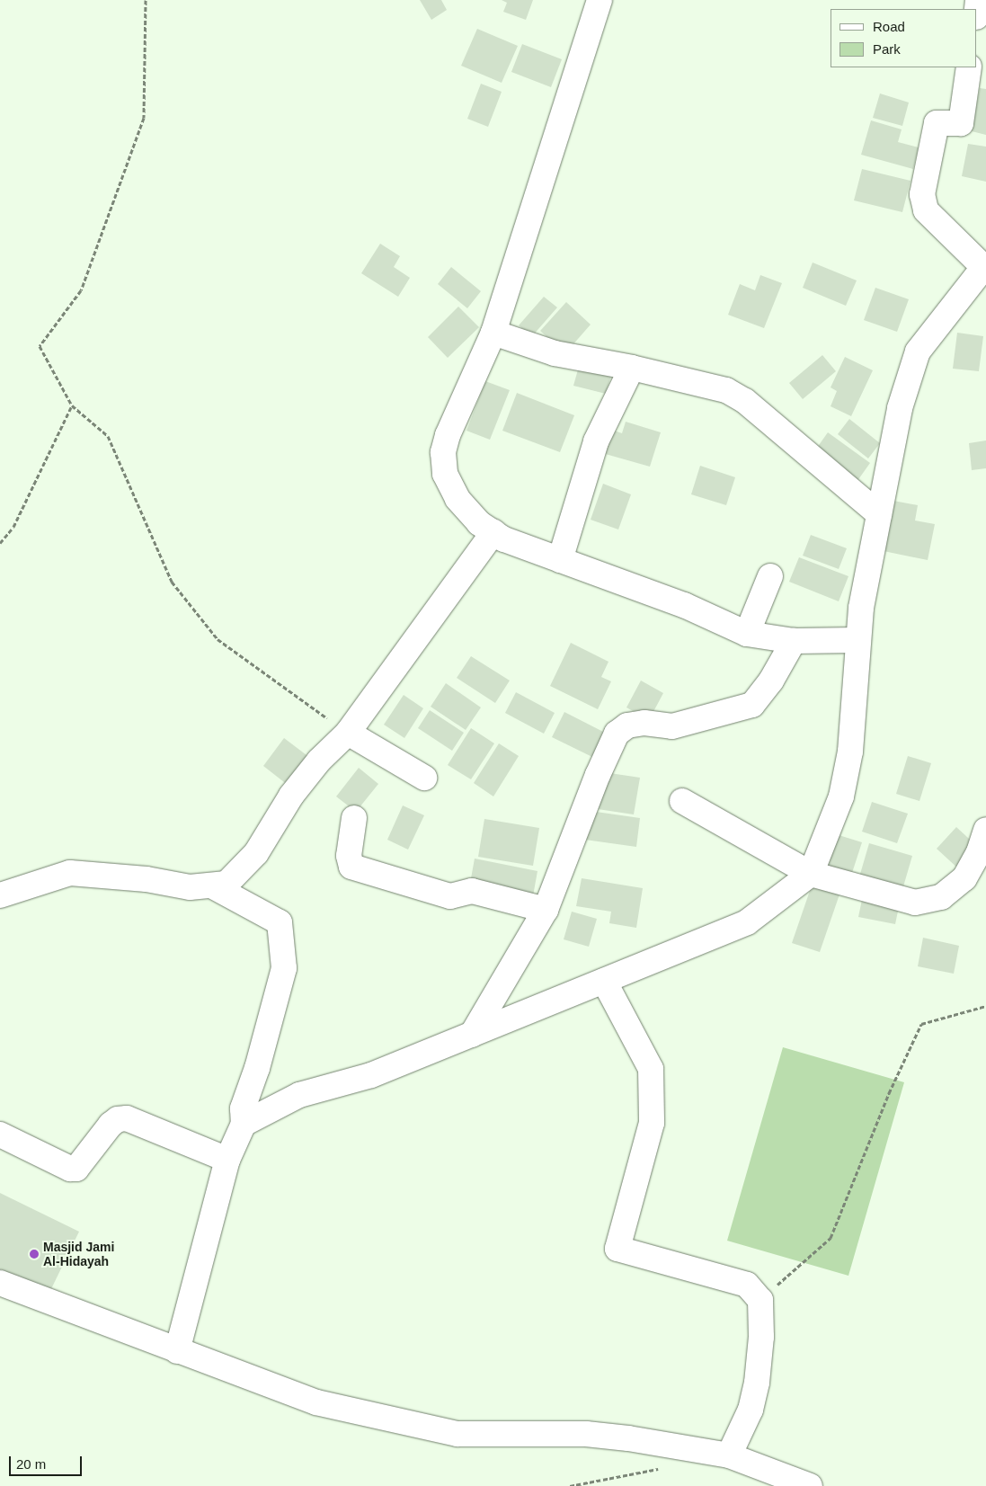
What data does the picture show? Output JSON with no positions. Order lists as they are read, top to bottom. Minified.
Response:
{"places":["Masjid Jami Al-Hidayah"],"legend":["Road","Park"],"scale_bar":"20 m"}
